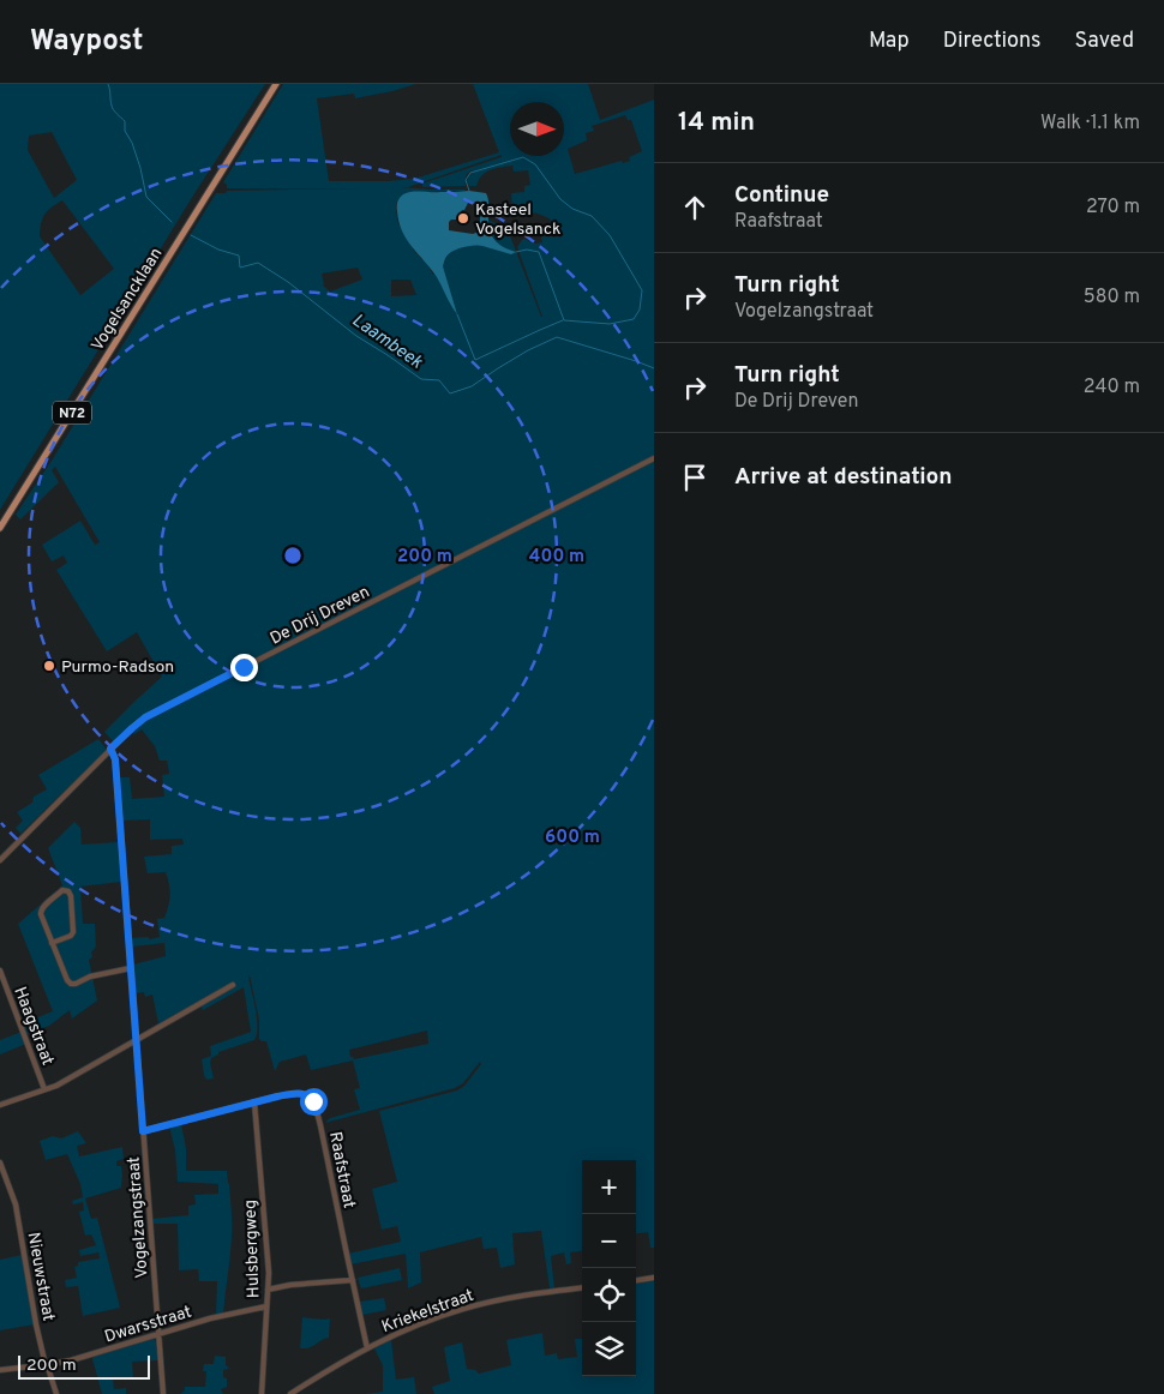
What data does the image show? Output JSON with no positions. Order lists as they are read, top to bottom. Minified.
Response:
{"streets":{"main road":["Vogelsancklaan","N72"],"street":["De Drij Dreven","Haagstraat","Raafstraat","Vogelzangstraat","Hulsbergweg","Nieuwstraat","Kriekelstraat","Dwarsstraat"]},"crossings":[["De Drij Dreven","Vogelzangstraat"],["Raafstraat","Vogelzangstraat"],["Raafstraat","Hulsbergweg"],["Raafstraat","Kriekelstraat"],["Vogelzangstraat","Dwarsstraat"],["Hulsbergweg","Dwarsstraat"],["Nieuwstraat","Dwarsstraat"]],"water":["Laambeek"],"places":["Kasteel Vogelsanck","Purmo-Radson"],"scale_bar":"200 m","north":"right","page":{"header":"Waypost","nav":["Map","Directions","Saved"],"heading":["14 min","Walk · 1.1 km"],"list":[["Continue","Raafstraat","270 m"],["Turn right","Vogelzangstraat","580 m"],["Turn right","De Drij Dreven","240 m"],"Arrive at destination"],"map_buttons":["+","−"],"scale":"200 m"},"rings":["200 m","400 m","600 m"]}
